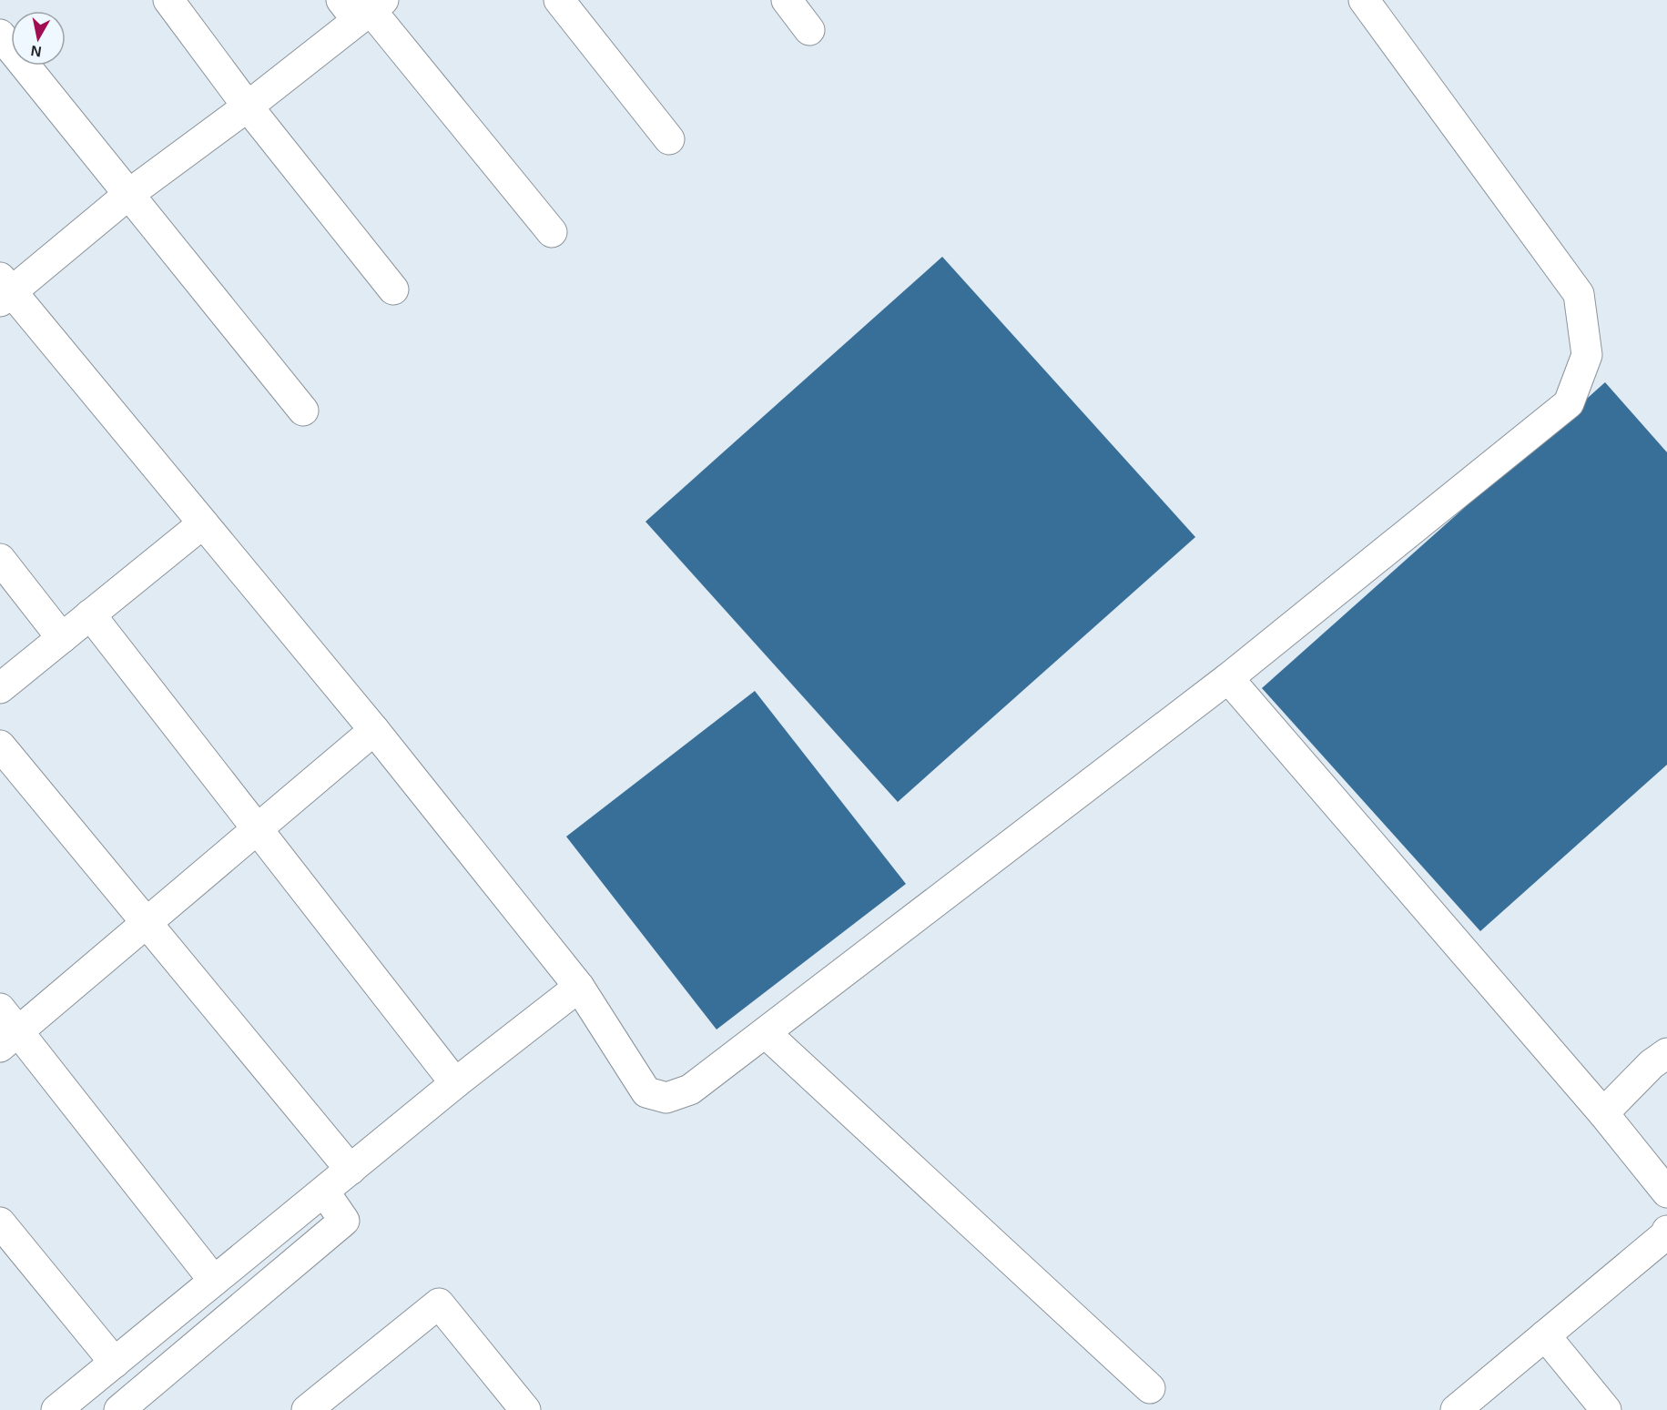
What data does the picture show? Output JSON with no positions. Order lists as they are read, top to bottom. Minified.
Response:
{"north":"bottom"}
